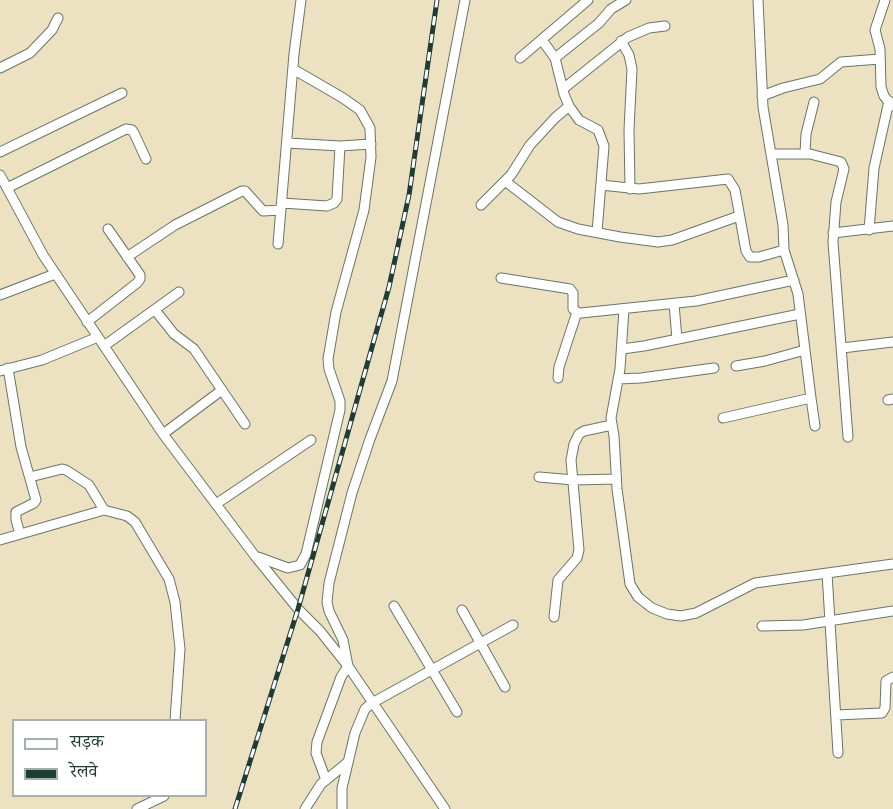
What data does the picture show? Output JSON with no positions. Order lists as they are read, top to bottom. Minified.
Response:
{"legend":["सड़क","रेलवे"]}
